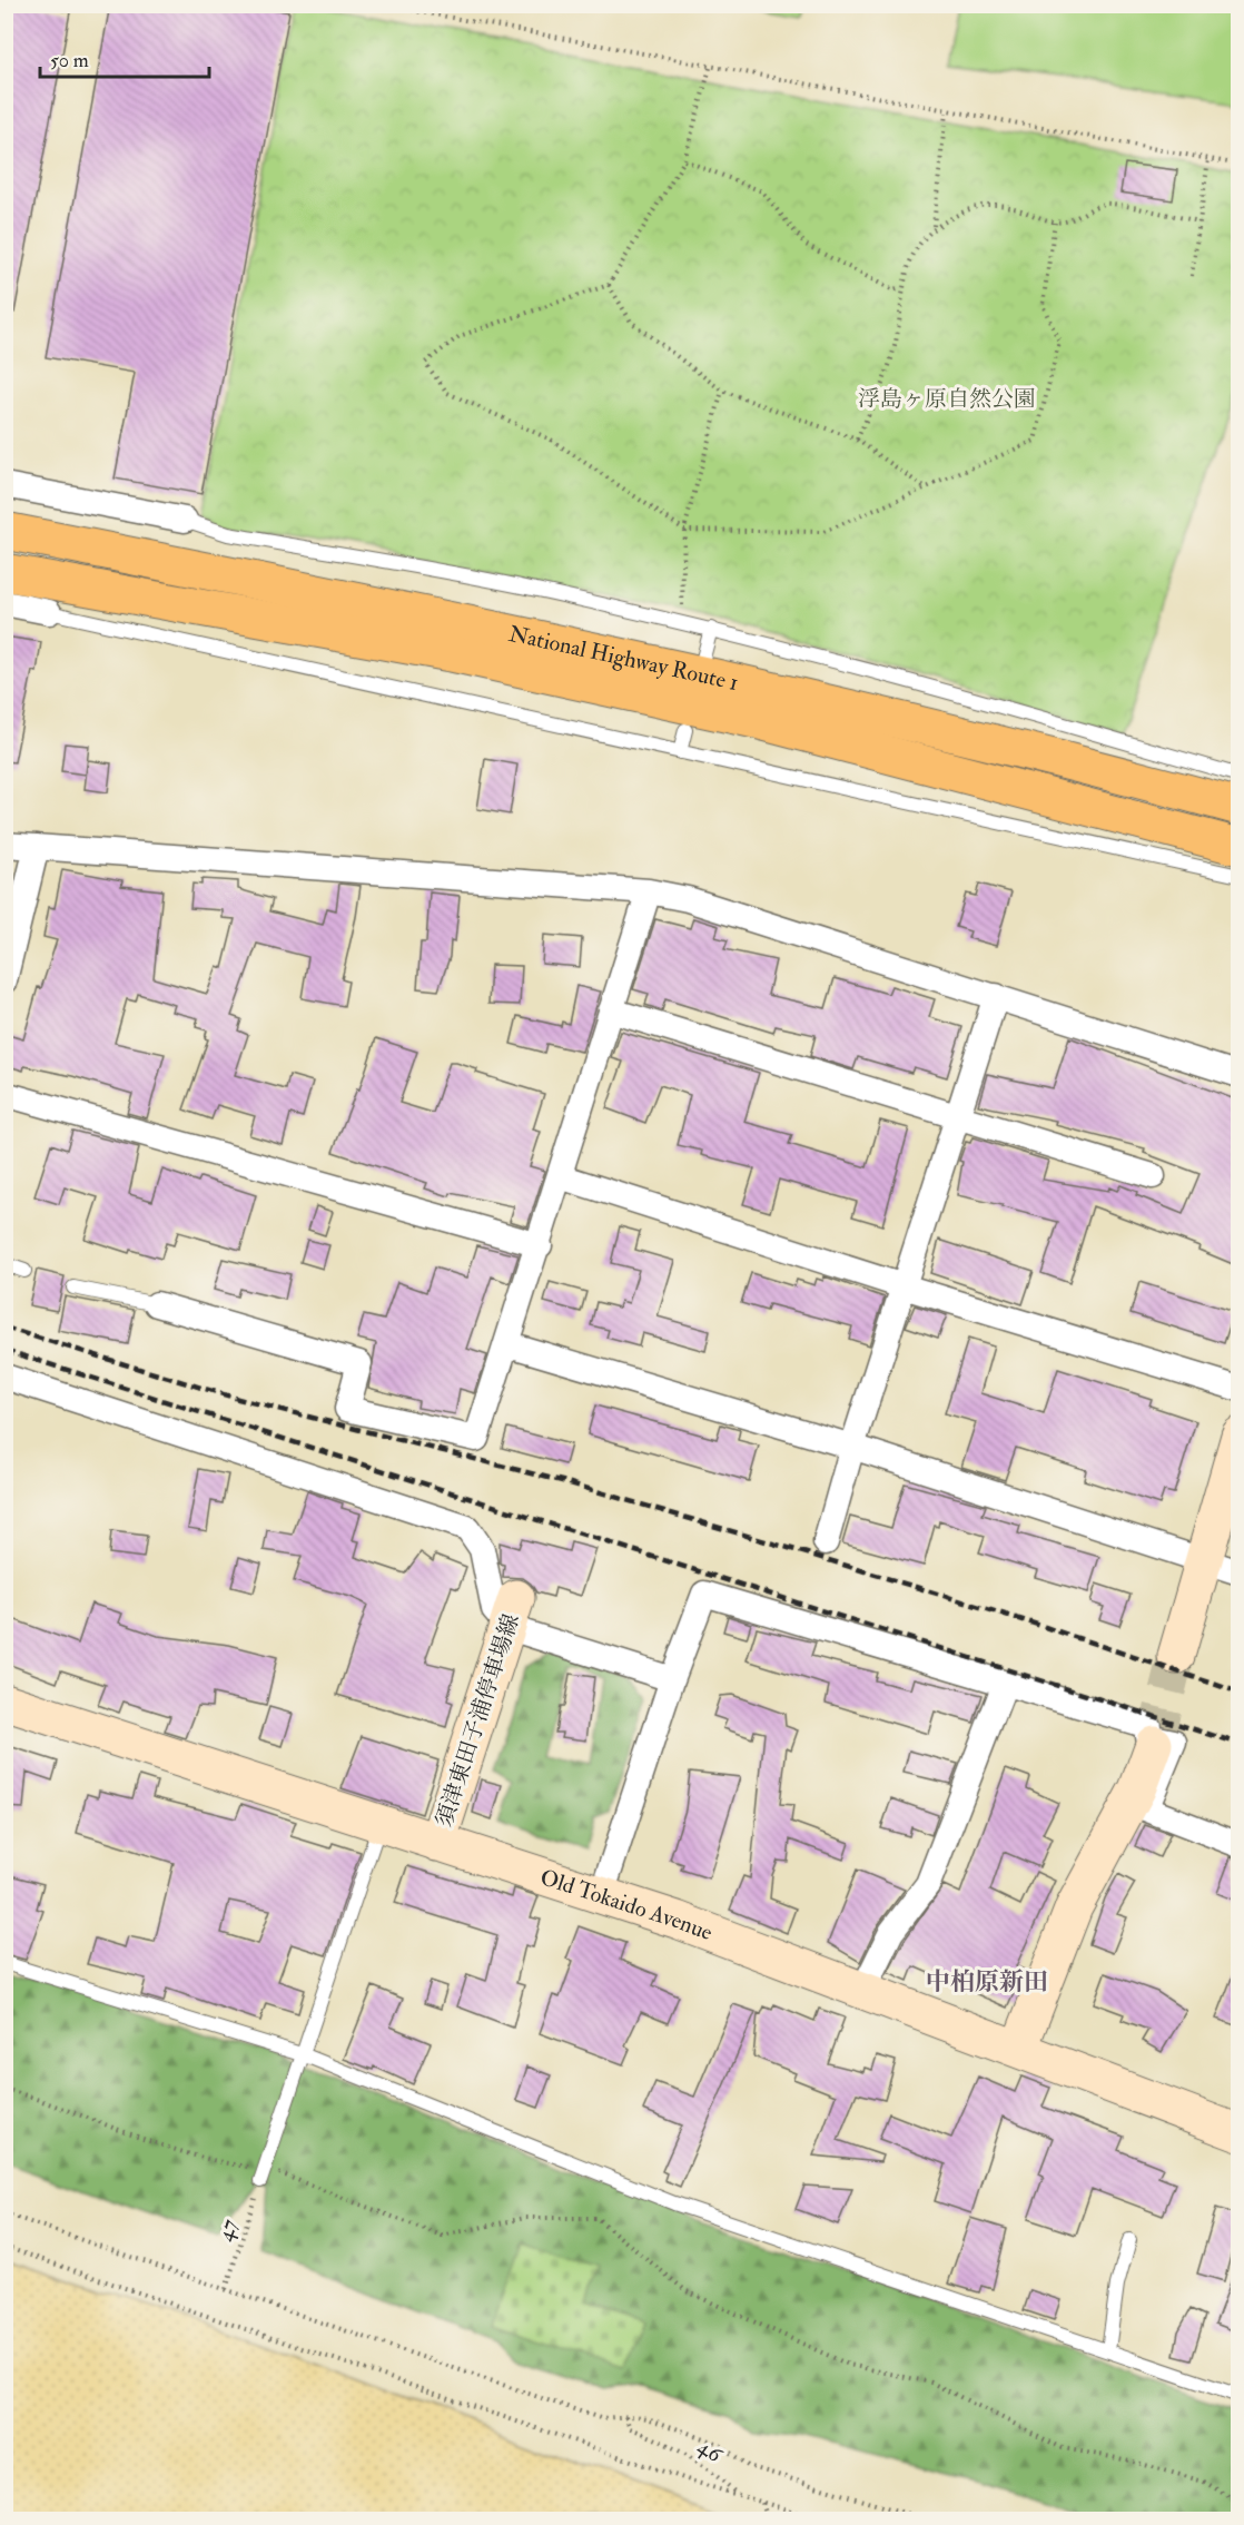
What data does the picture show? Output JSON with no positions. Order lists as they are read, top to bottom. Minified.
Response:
{"streets":{"highway":["National Highway Route 1"],"main road":["須津東田子浦停車場線","Old Tokaido Avenue"],"path":["47","46"]},"crossings":[["須津東田子浦停車場線","Old Tokaido Avenue"]],"districts":["中柏原新田"],"parks":["浮島ヶ原自然公園"],"scale_bar":"50 m"}
